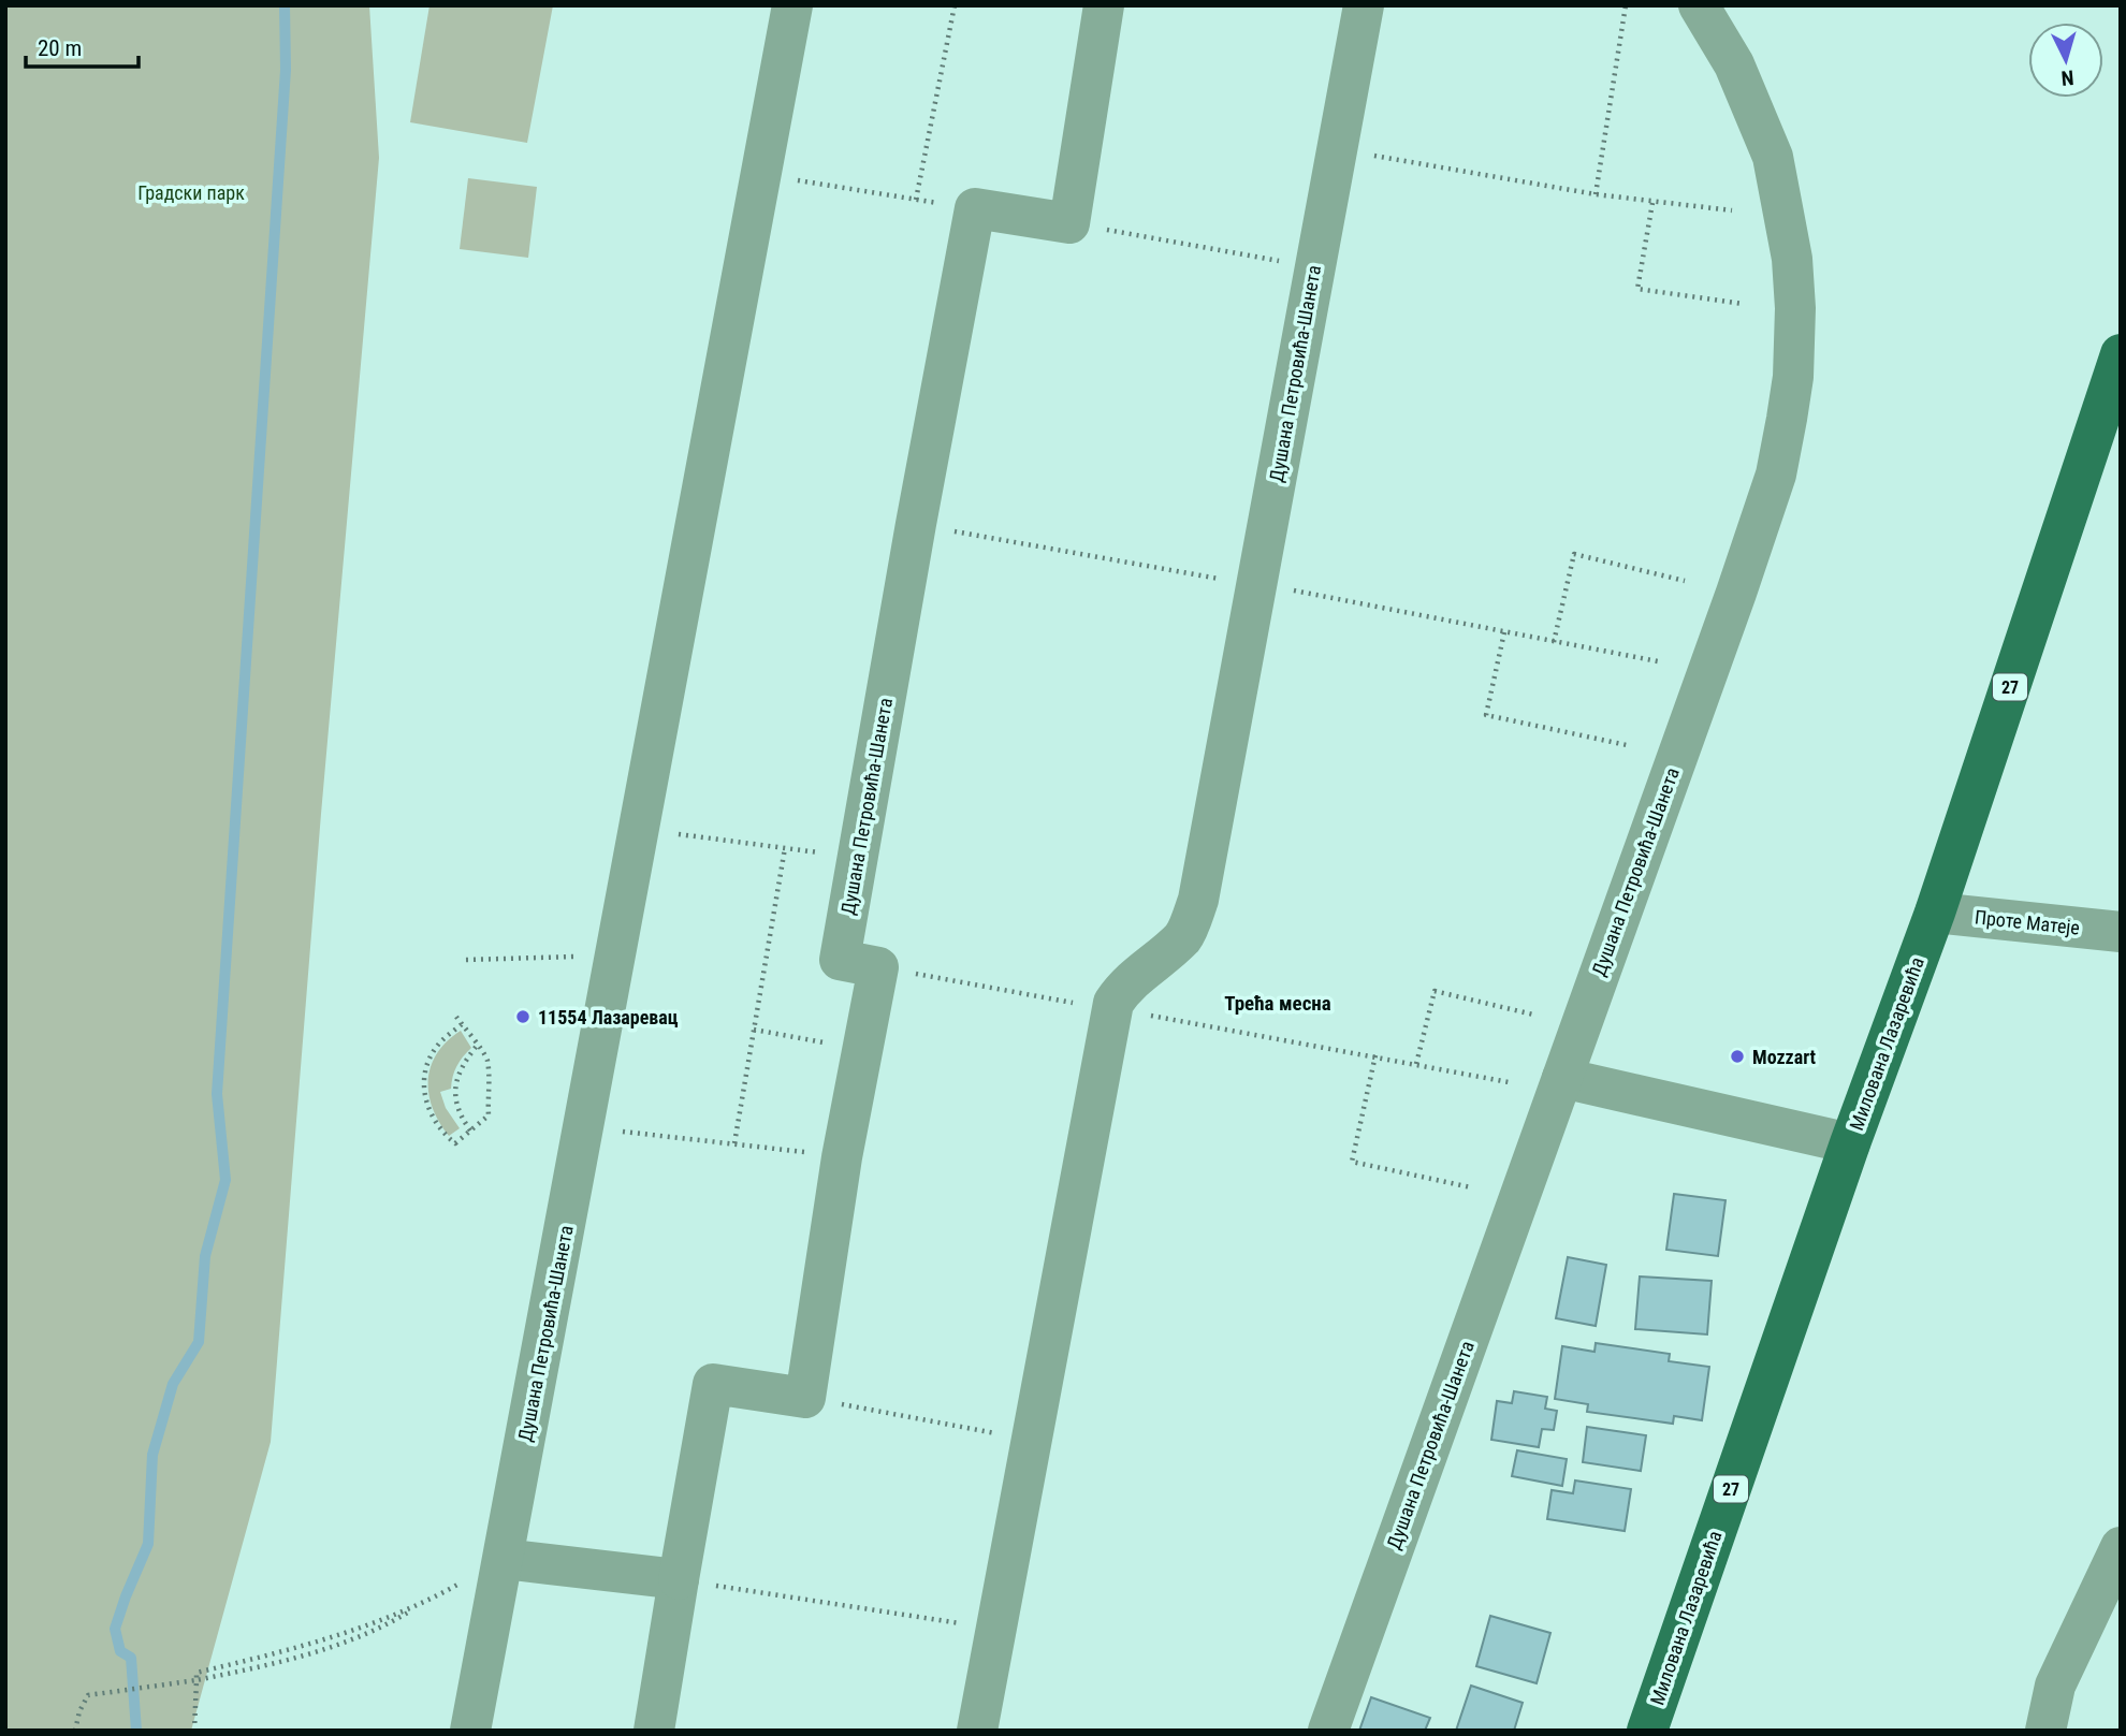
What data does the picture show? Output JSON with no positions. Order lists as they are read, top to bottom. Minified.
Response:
{"streets":{"main road":["27","Милована Лазаревића"],"street":["Душана Петровића-Шанета","Проте Матеје"]},"crossings":[["Проте Матеје","Милована Лазаревића"]],"districts":["Трећа месна"],"parks":["Градски парк"],"places":["11554 Лазаревац","Mozzart"],"scale_bar":"20 m","north":"bottom"}
